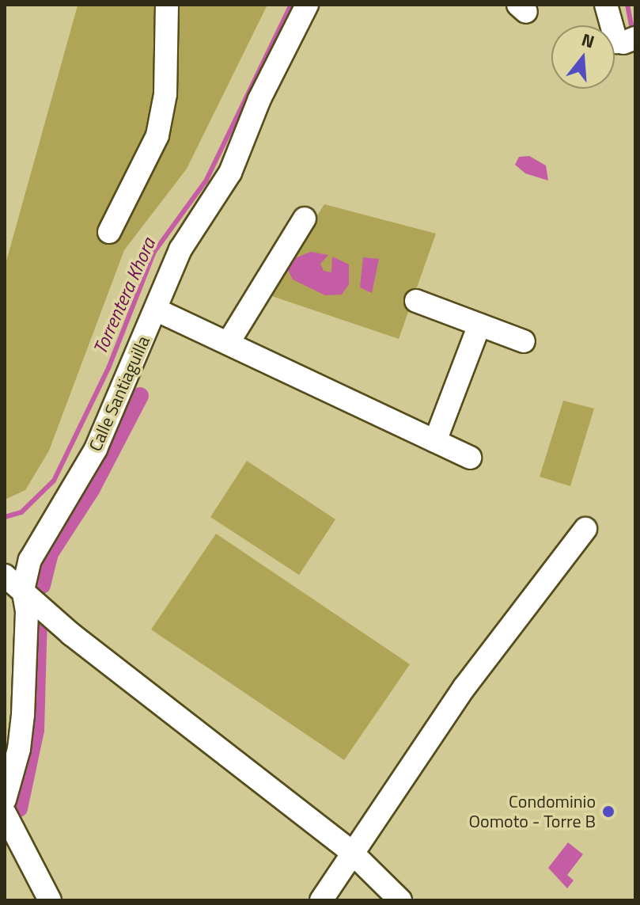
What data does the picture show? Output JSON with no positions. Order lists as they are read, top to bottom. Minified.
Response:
{"streets":{"street":["Calle Santiaguilla"]},"water":["Torrentera Khora"],"places":["Condominio Oomoto - Torre B"],"north":"top"}
